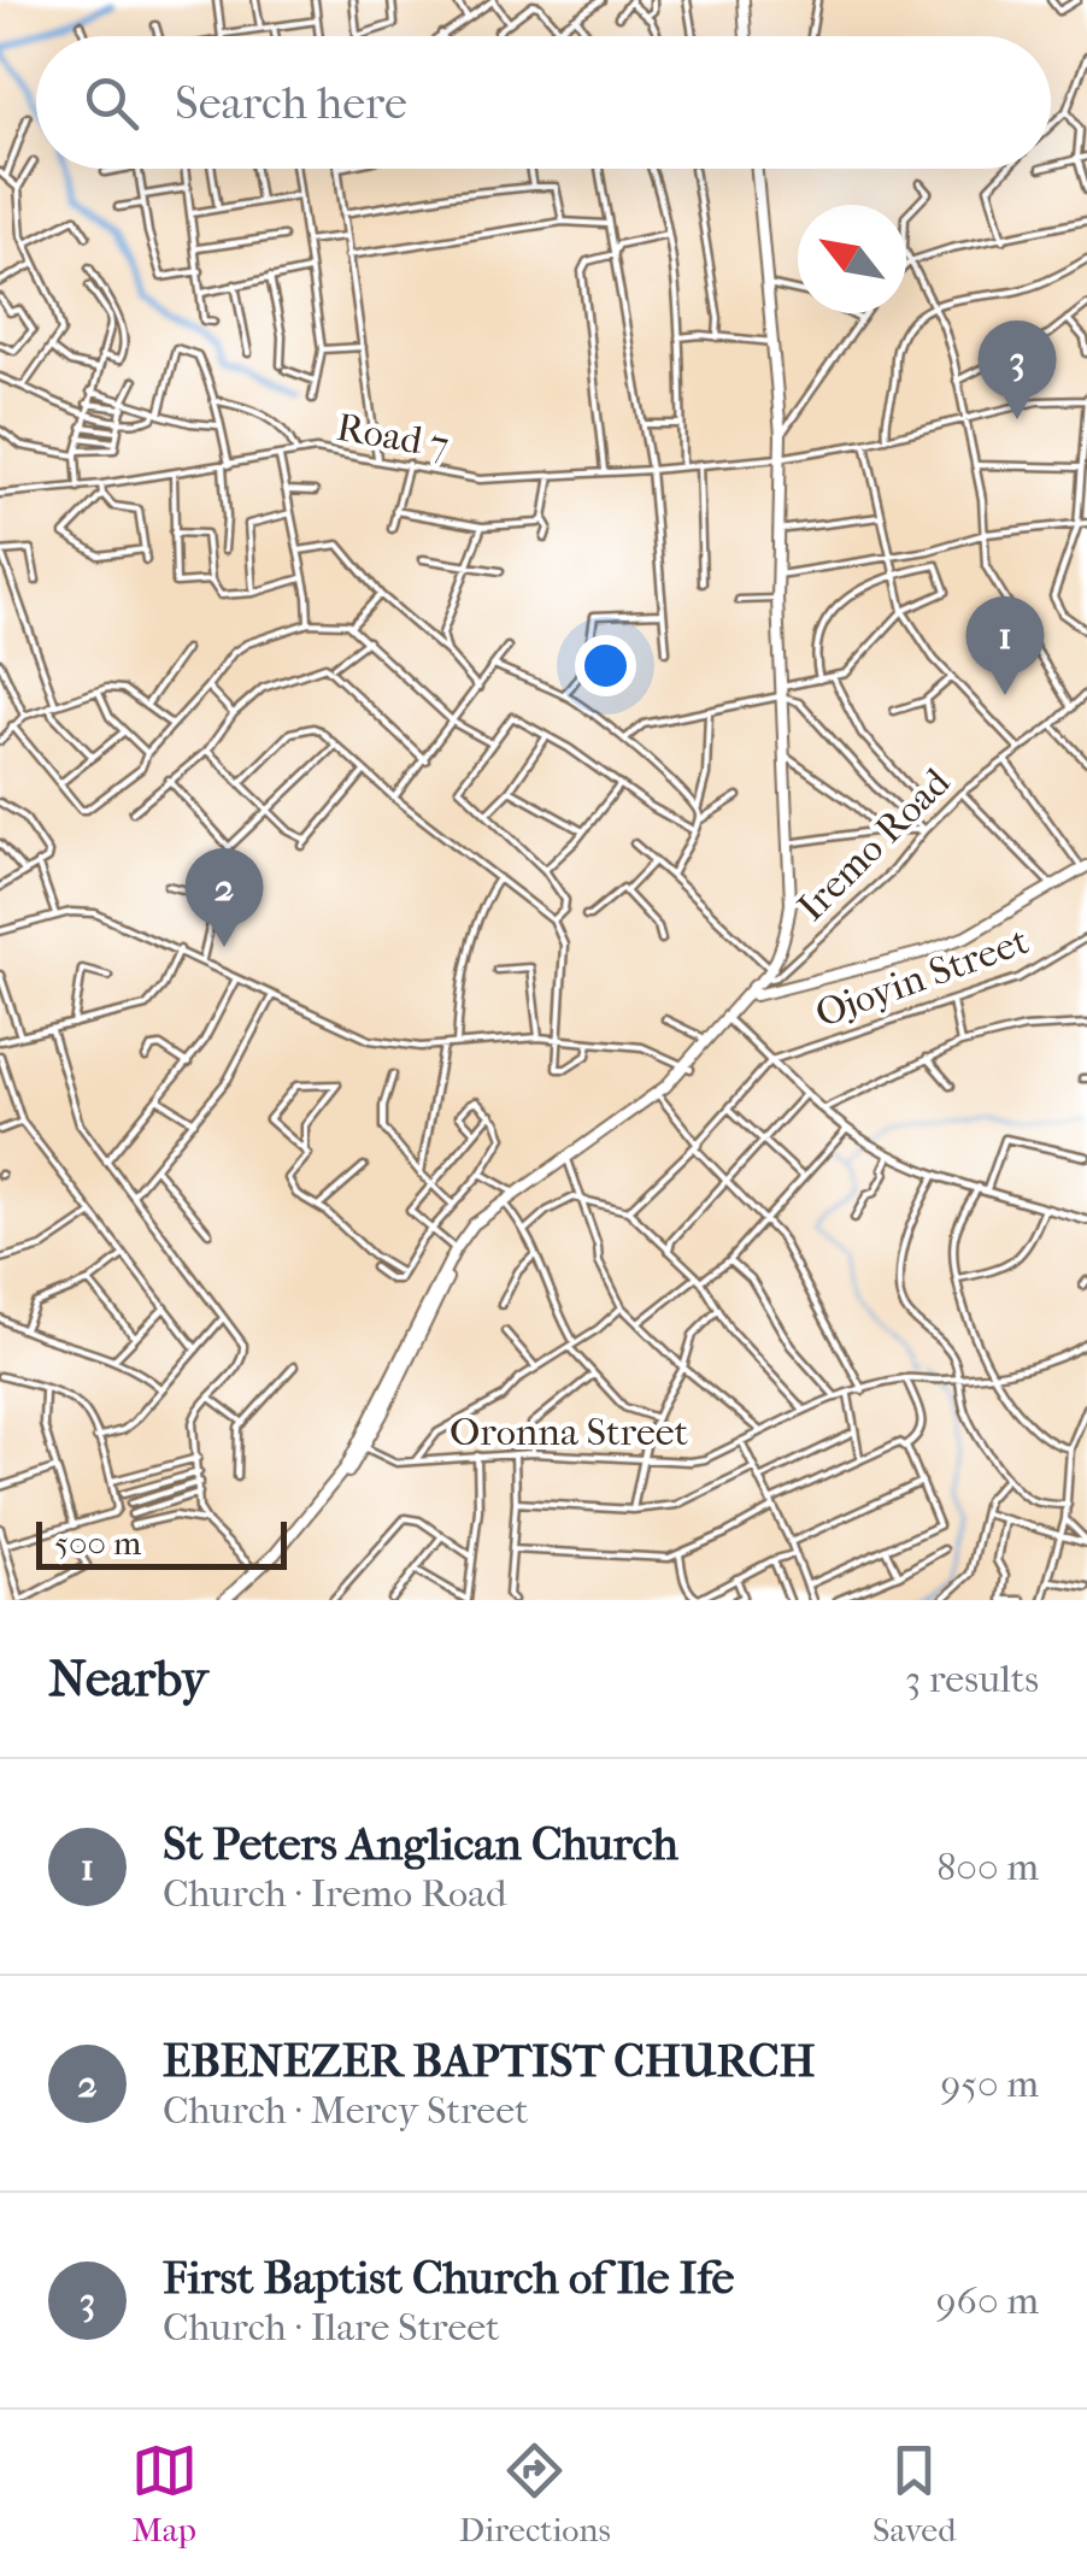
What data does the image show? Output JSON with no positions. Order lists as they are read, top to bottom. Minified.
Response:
{"streets":{"street":["Road 7","Iremo Road","Ojoyin Street","Oronna Street"]},"scale_bar":"500 m","north":"top left","page":{"search":"Search here","pins":["3","1","2"],"scale":"500 m","heading":["Nearby","3 results"],"list":[{"mark":"1","name":"St Peters Anglican Church","note":"Church · Iremo Road","value":"800 m"},{"mark":"2","name":"EBENEZER BAPTIST CHURCH","note":"Church · Mercy Street","value":"950 m"},{"mark":"3","name":"First Baptist Church of Ile Ife","note":"Church · Ilare Street","value":"960 m"}],"nav":["Map","Directions","Saved"]}}
